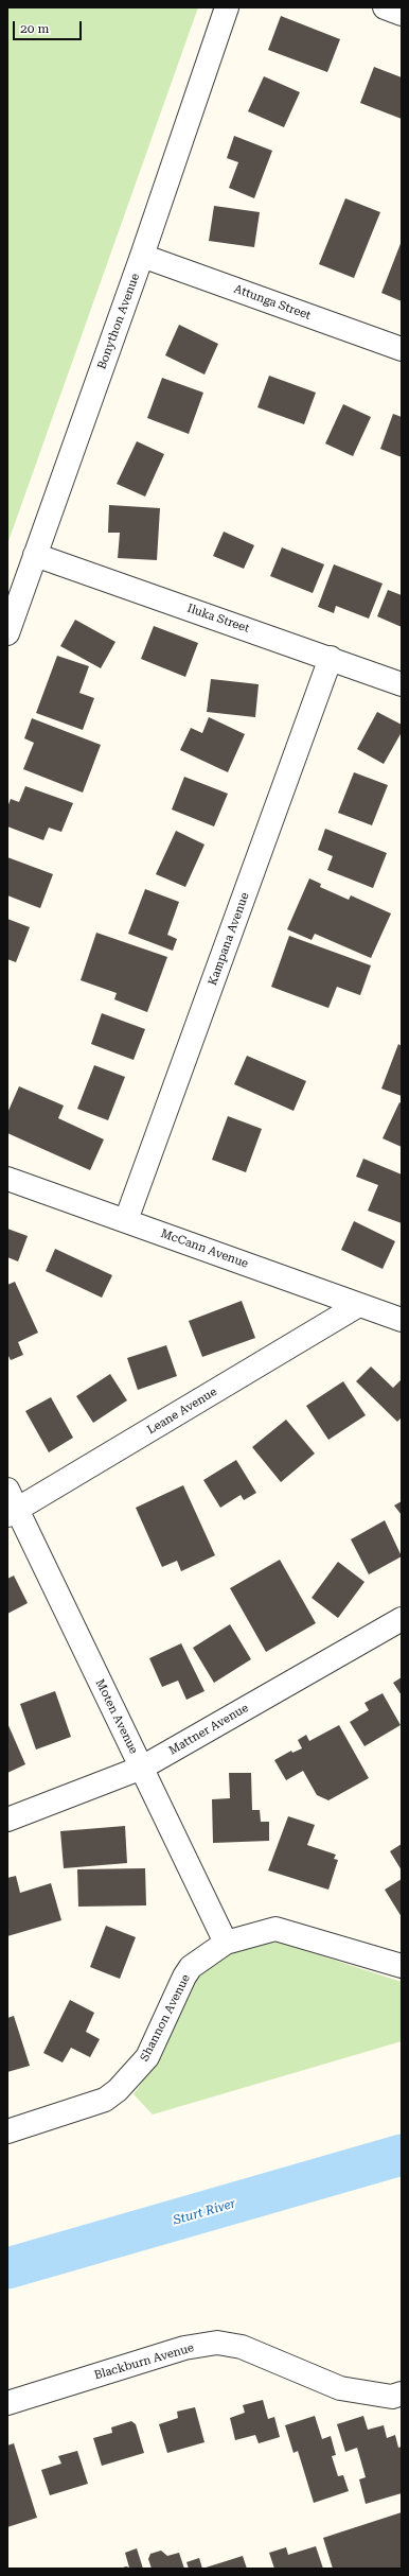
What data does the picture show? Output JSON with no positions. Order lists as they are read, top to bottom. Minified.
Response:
{"streets":{"street":["Attunga Street","Bonython Avenue","Iluka Street","Kampana Avenue","McCann Avenue","Leane Avenue","Moten Avenue","Mattner Avenue","Shannon Avenue","Blackburn Avenue"]},"crossings":[["Attunga Street","Bonython Avenue"],["Bonython Avenue","Iluka Street"],["Iluka Street","Kampana Avenue"],["Kampana Avenue","McCann Avenue"],["McCann Avenue","Leane Avenue"],["Leane Avenue","Moten Avenue"],["Moten Avenue","Mattner Avenue"],["Moten Avenue","Shannon Avenue"]],"water":["Sturt River"],"scale_bar":"20 m"}
